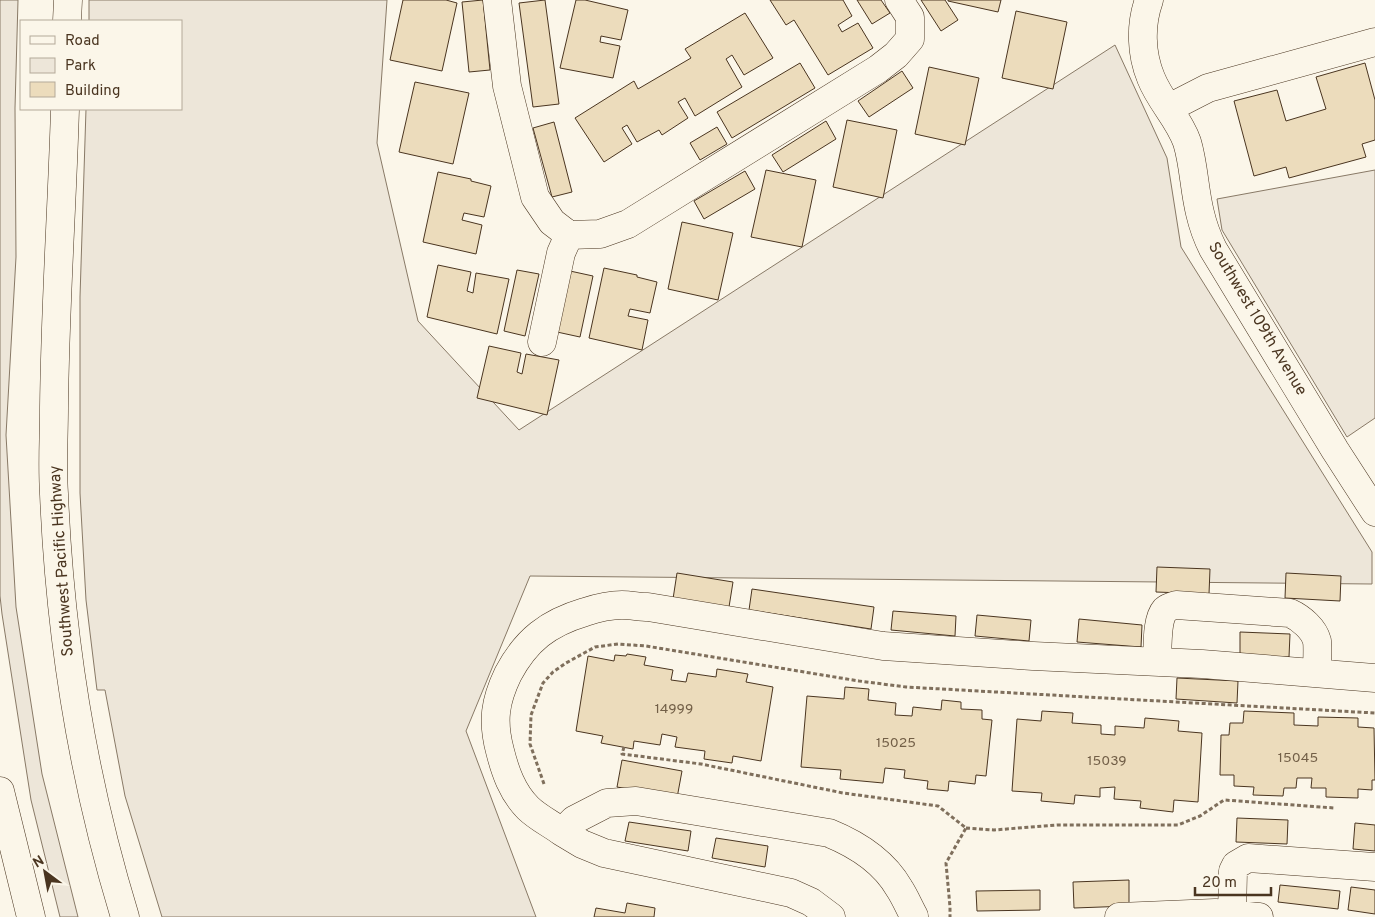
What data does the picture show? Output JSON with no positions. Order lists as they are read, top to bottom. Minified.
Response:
{"streets":{"main road":["Southwest 109th Avenue","Southwest Pacific Highway"]},"house_numbers":["14999","15025","15045","15039"],"legend":["Road","Park","Building"],"scale_bar":"20 m","north":"top left"}
